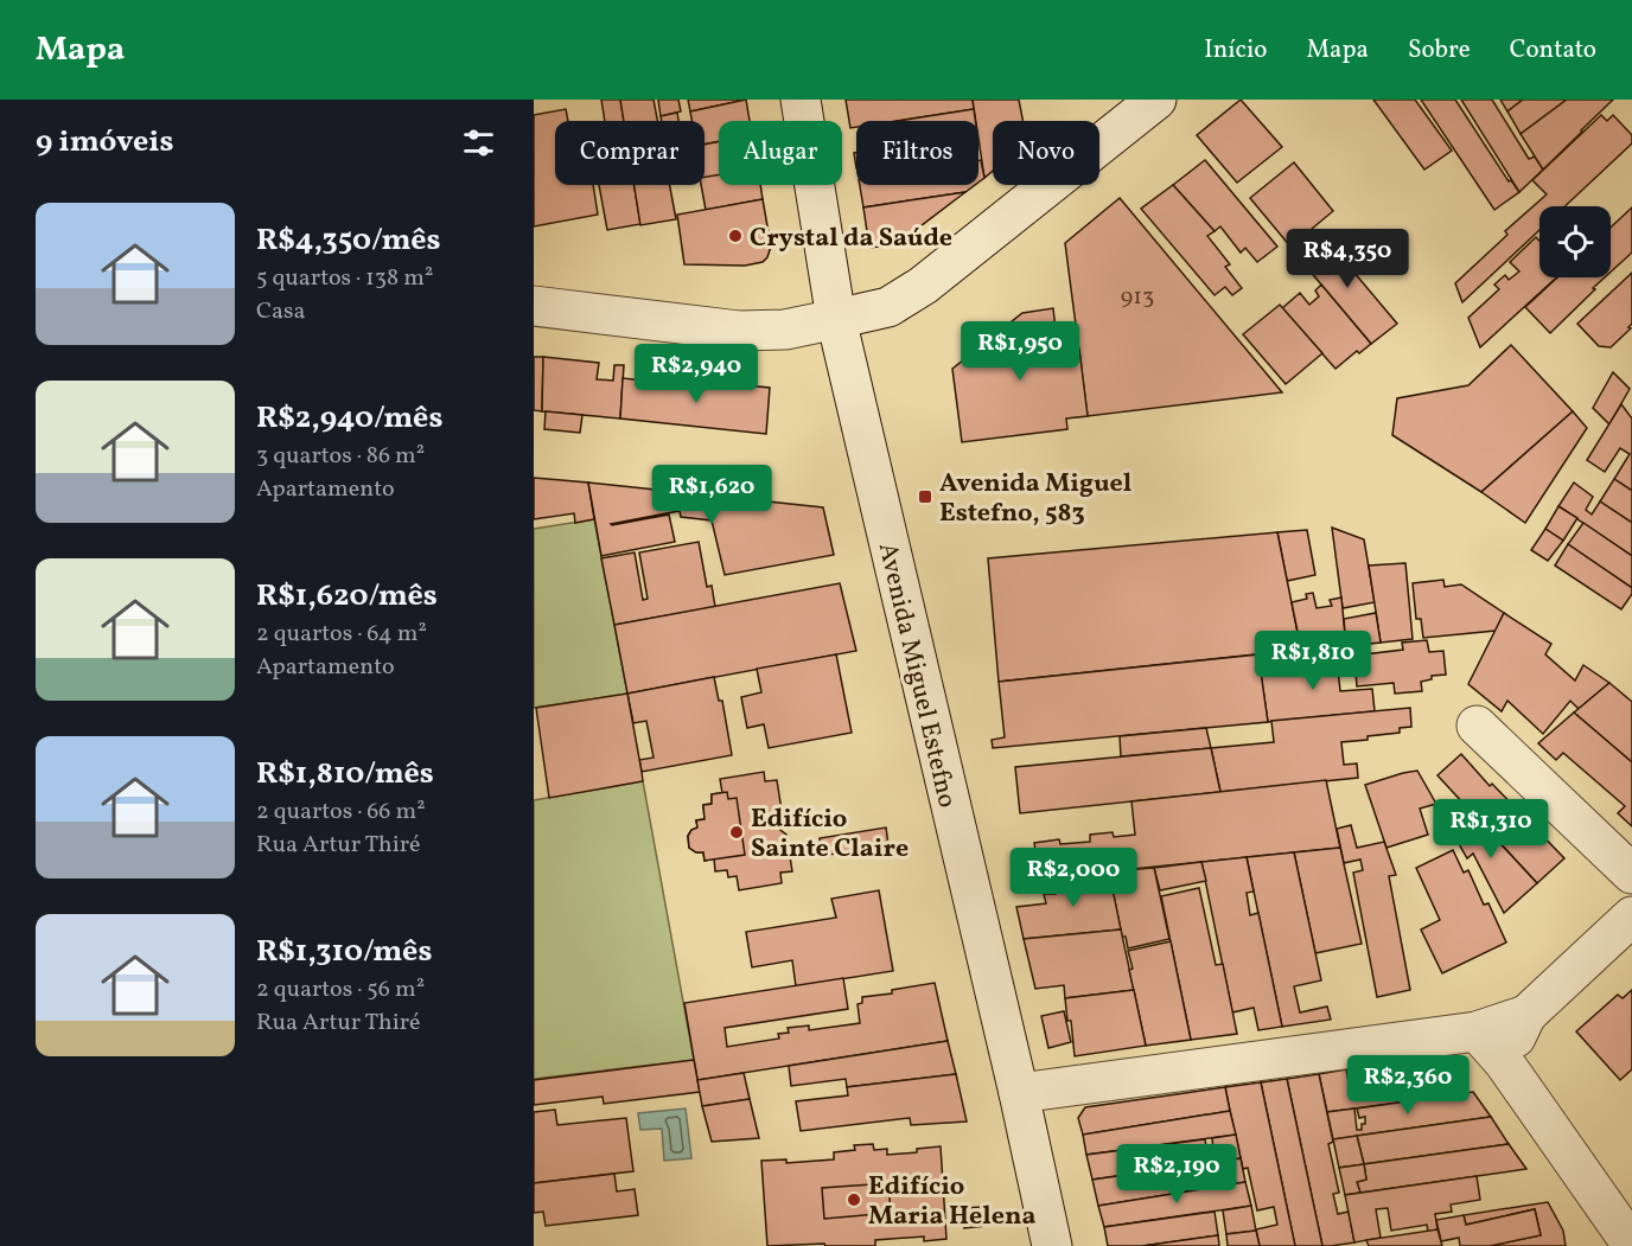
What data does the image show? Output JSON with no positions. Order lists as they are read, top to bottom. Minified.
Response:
{"streets":{"street":["Avenida Miguel Estefno"]},"places":{"other":["Crystal da Saúde","Edifício Sainte Claire","Edifício Maria Helena"],"transit":["Avenida Miguel Estefno, 583"]},"house_numbers":["913"],"page":{"header":"Mapa","nav":["Início","Mapa","Sobre","Contato"],"heading":"9 imóveis","chip":["Comprar","Alugar","Filtros","Novo"],"list":[{"name":"R$4,350/mês","note":"5 quartos · 138 m² · Casa"},{"name":"R$2,940/mês","note":"3 quartos · 86 m² · Apartamento"},{"name":"R$1,620/mês","note":"2 quartos · 64 m² · Apartamento"},{"name":"R$1,810/mês","note":"2 quartos · 66 m² · Rua Artur Thiré"},{"name":"R$1,310/mês","note":"2 quartos · 56 m² · Rua Artur Thiré"}],"price":["R$4,350","R$1,950","R$2,940","R$1,620","R$1,810","R$1,310","R$2,000","R$2,360","R$2,190"]}}
